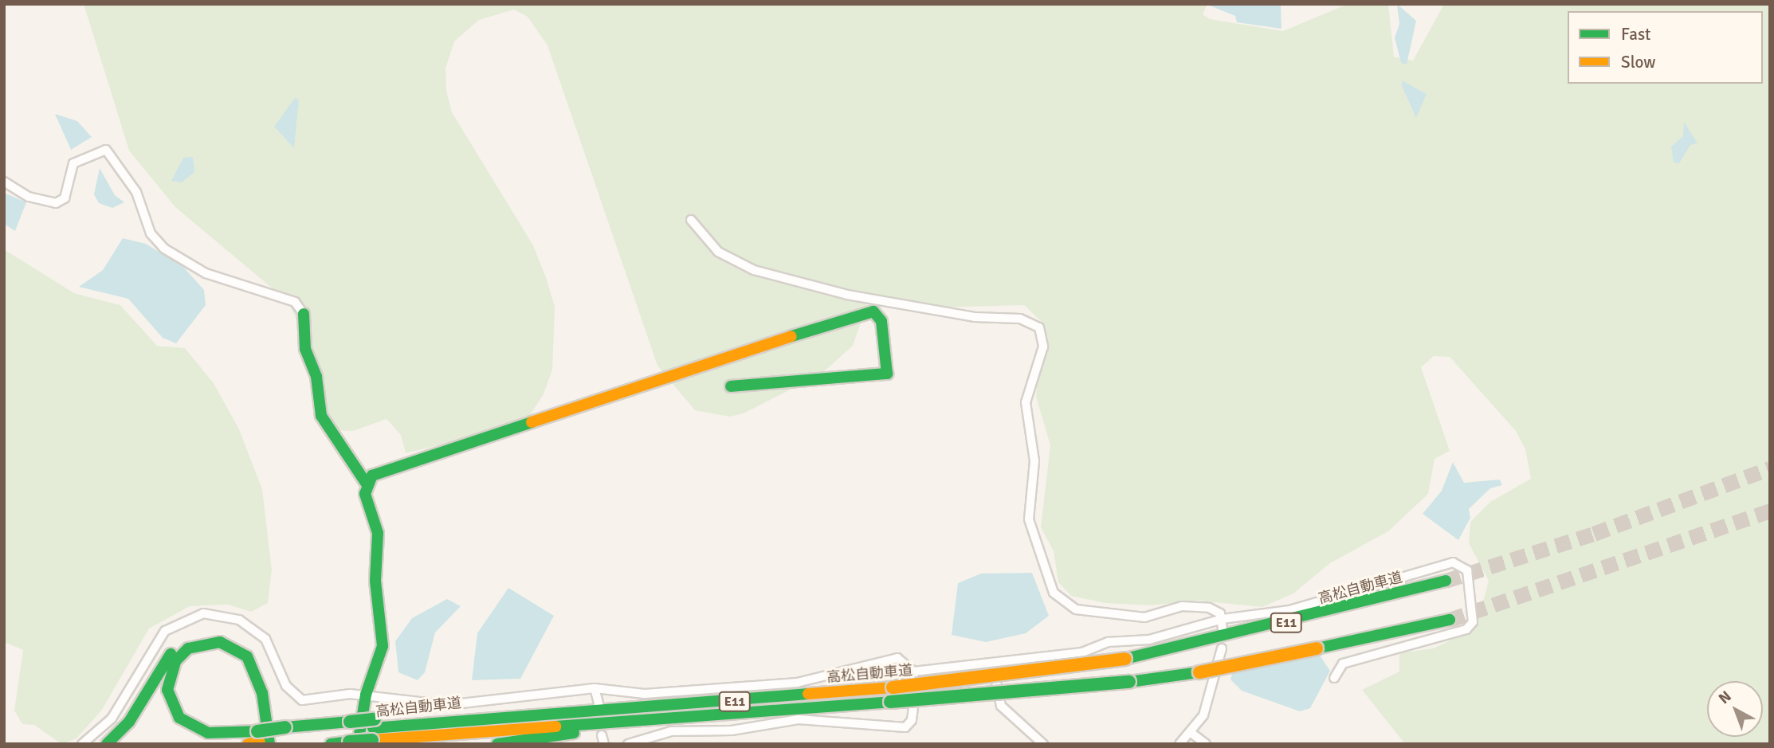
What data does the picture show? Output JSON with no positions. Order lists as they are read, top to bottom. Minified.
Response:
{"streets":{"main road":["高松自動車道","E11"]},"legend":["Fast","Slow"],"north":"top left"}
